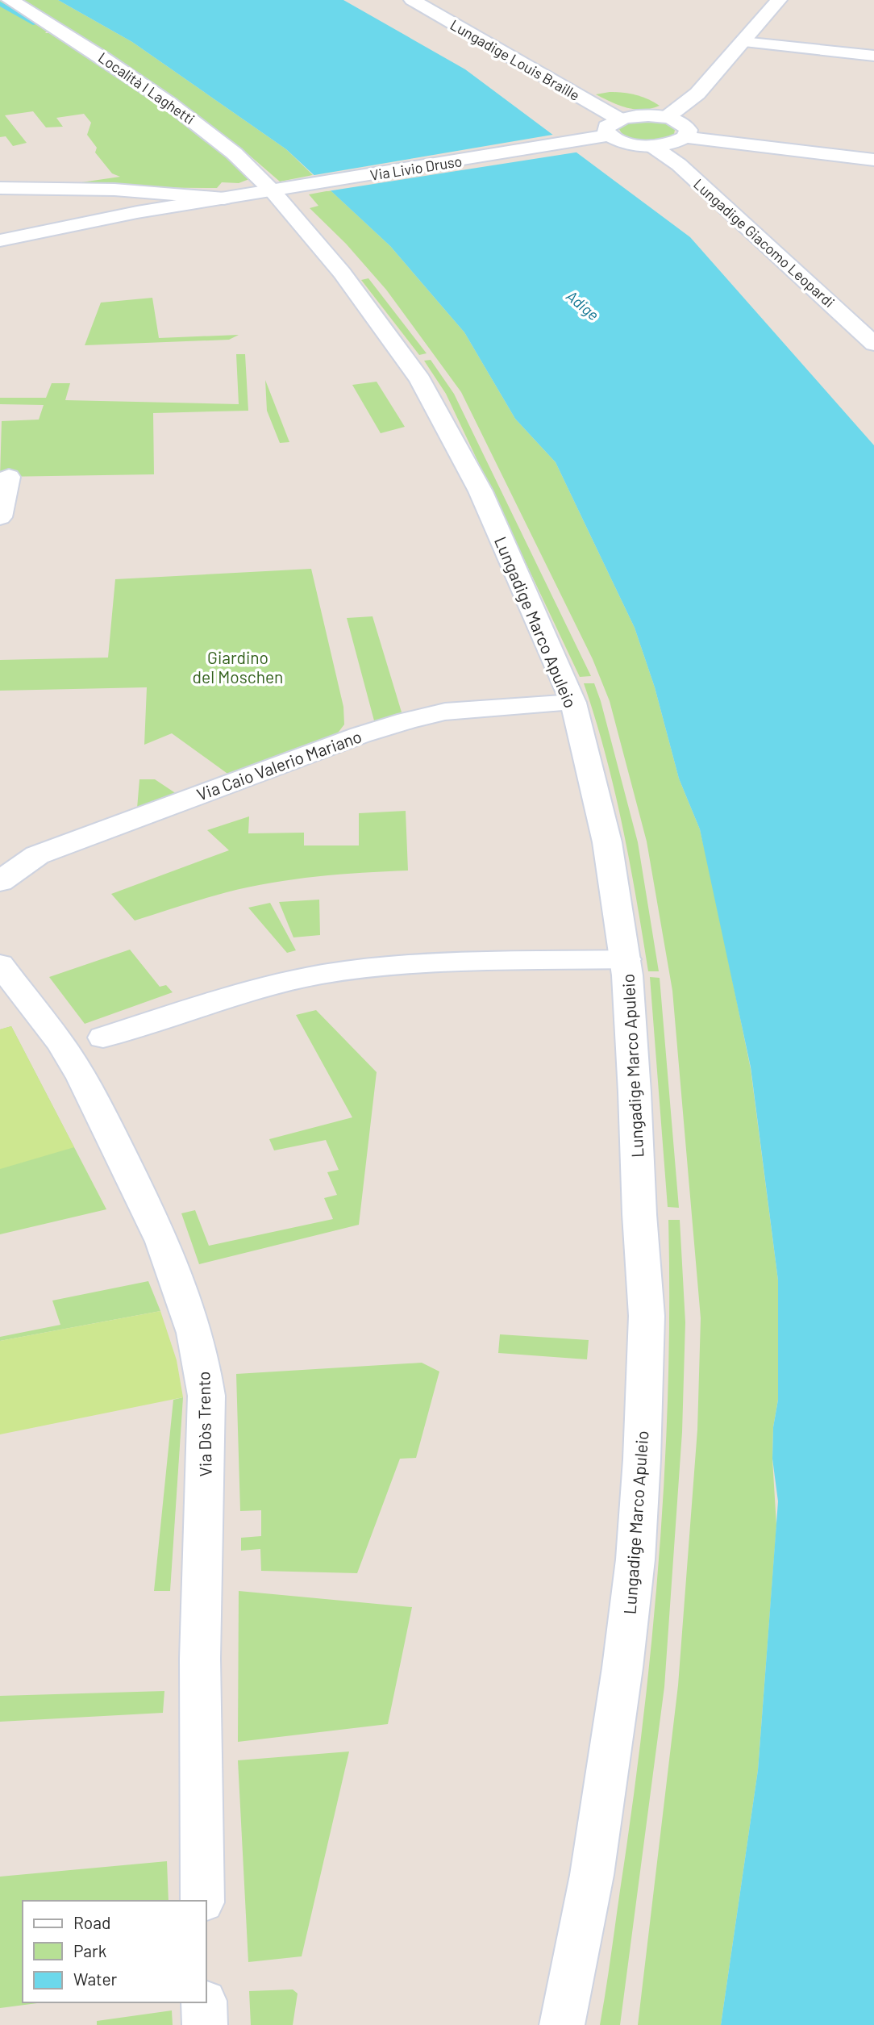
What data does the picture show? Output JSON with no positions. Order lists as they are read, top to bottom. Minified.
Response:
{"streets":{"street":["Lungadige Louis Braille","Località I Laghetti","Via Livio Druso","Lungadige Giacomo Leopardi","Lungadige Marco Apuleio","Via Caio Valerio Mariano","Via Dòs Trento"]},"crossings":[["Località I Laghetti","Via Livio Druso"],["Località I Laghetti","Lungadige Marco Apuleio"],["Via Livio Druso","Lungadige Marco Apuleio"],["Lungadige Marco Apuleio","Via Caio Valerio Mariano"]],"water":["Adige"],"parks":["Giardino del Moschen"],"legend":["Road","Park","Water"]}
